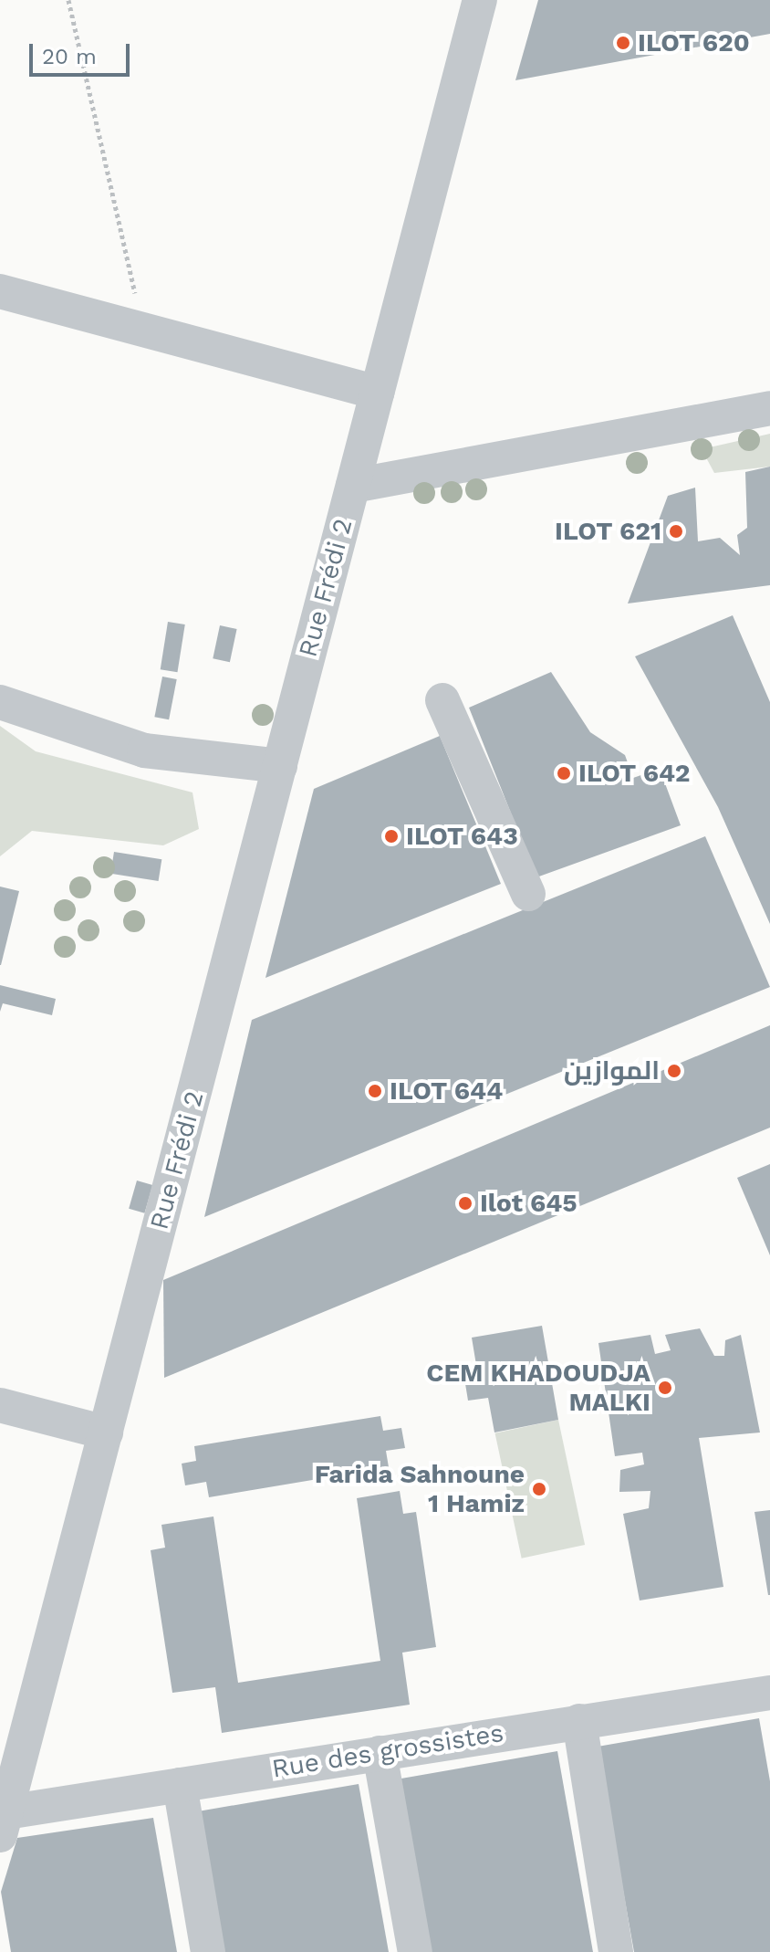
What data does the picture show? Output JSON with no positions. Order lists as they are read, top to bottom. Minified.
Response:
{"streets":{"street":["Rue Frédi 2","Rue des grossistes"]},"crossings":[["Rue Frédi 2","Rue des grossistes"]],"places":["ILOT 620","ILOT 621","ILOT 642","ILOT 643","الموازين","ILOT 644","Ilot 645","CEM KHADOUDJA MALKI","Farida Sahnoune 1 Hamiz"],"scale_bar":"20 m"}
